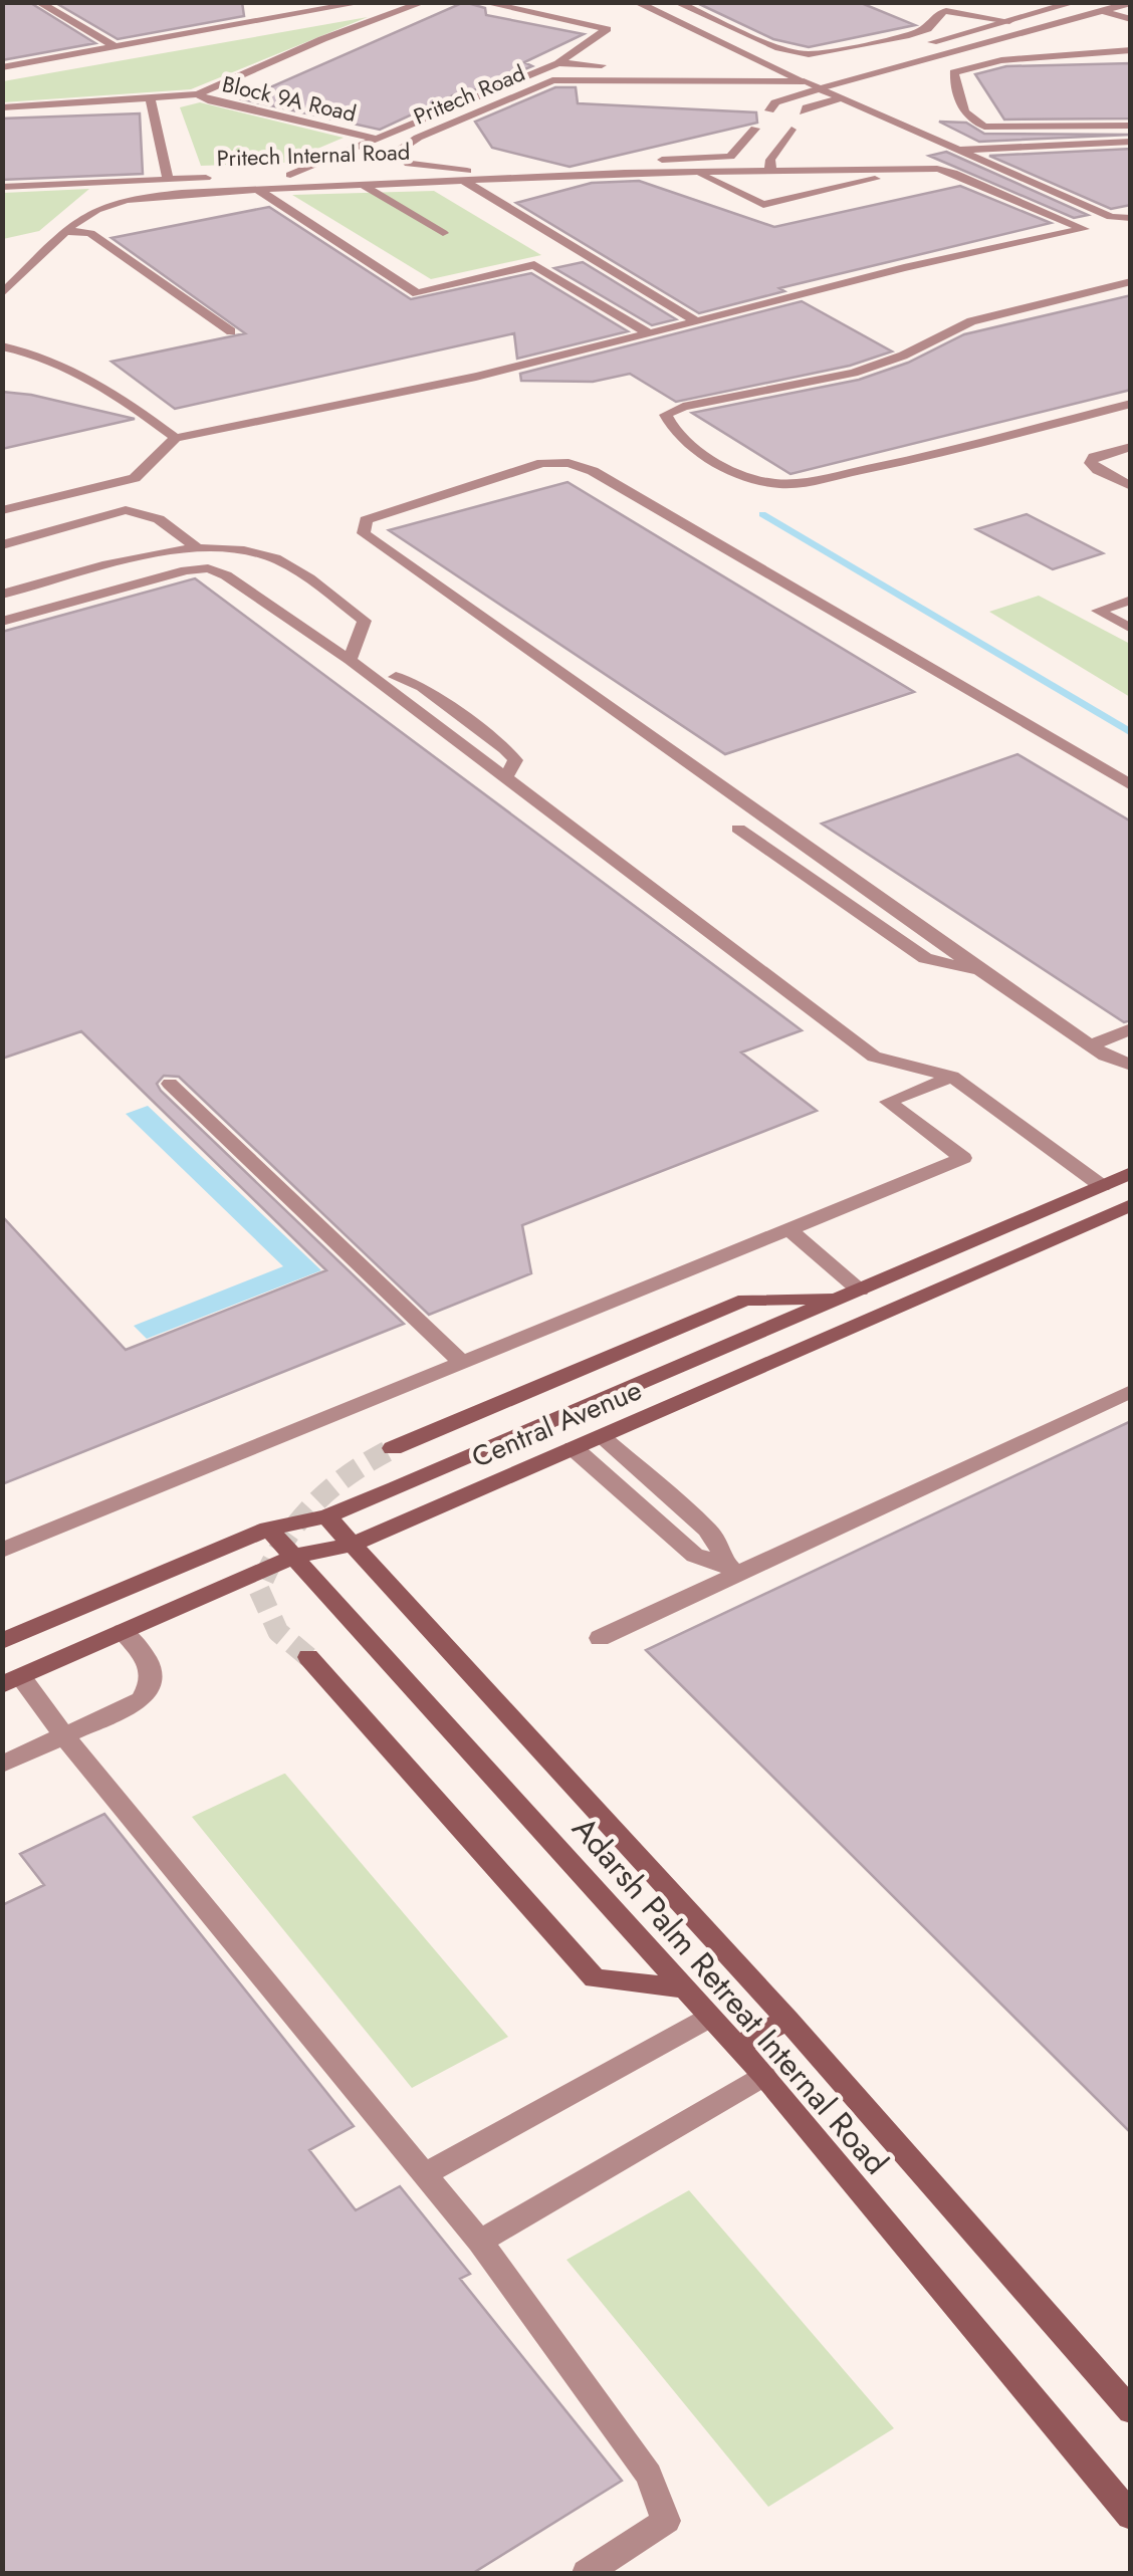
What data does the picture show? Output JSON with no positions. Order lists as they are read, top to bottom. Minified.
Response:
{"streets":{"street":["Pritech Road","Block 9A Road","Pritech Internal Road","Central Avenue","Adarsh Palm Retreat Internal Road"]},"crossings":[["Pritech Road","Pritech Internal Road"],["Block 9A Road","Pritech Internal Road"],["Central Avenue","Adarsh Palm Retreat Internal Road"]]}
